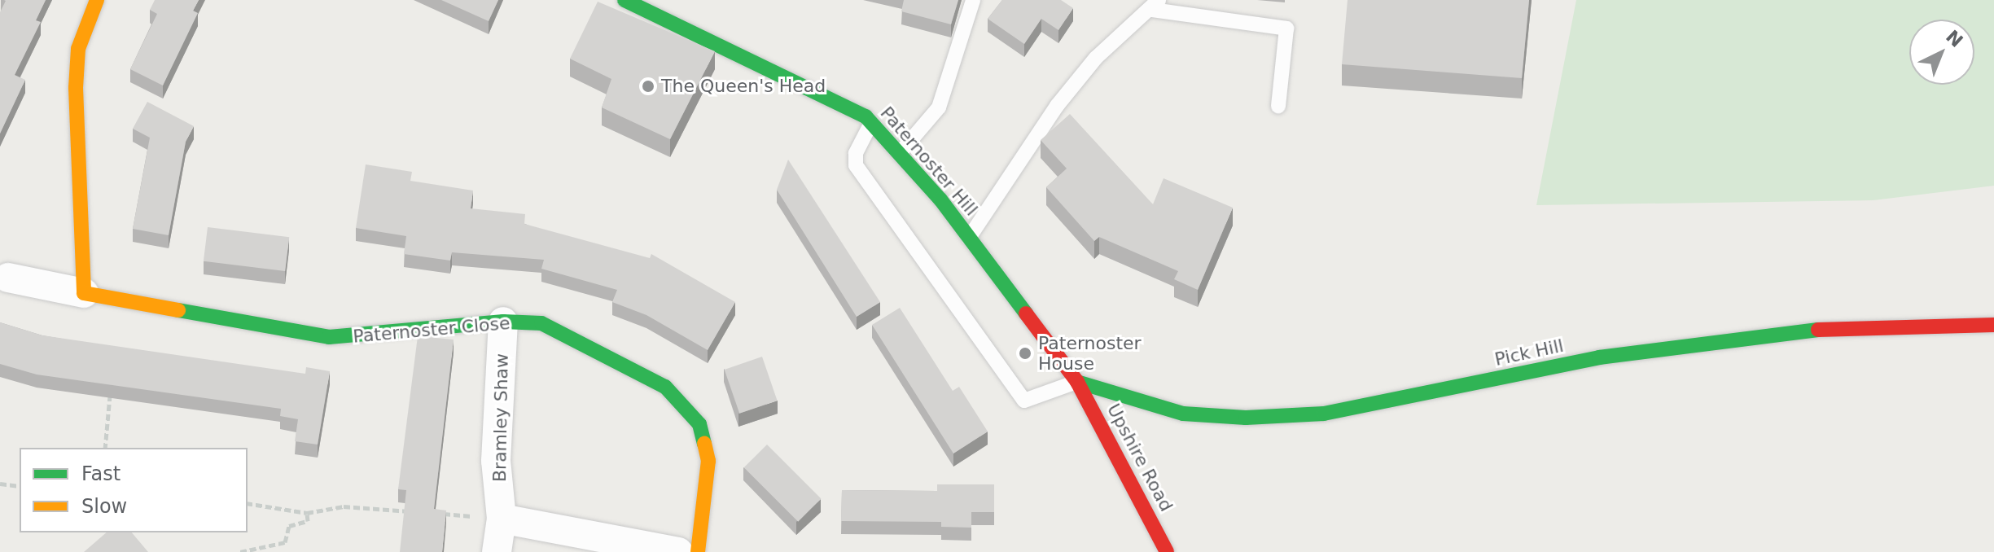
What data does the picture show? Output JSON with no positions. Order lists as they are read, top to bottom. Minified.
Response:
{"streets":{"street":["Paternoster Hill","Paternoster Close","Pick Hill","Bramley Shaw","Upshire Road"]},"crossings":[["Paternoster Hill","Pick Hill"],["Paternoster Hill","Upshire Road"],["Paternoster Close","Bramley Shaw"],["Pick Hill","Upshire Road"]],"places":["The Queen's Head","Paternoster House"],"legend":["Fast","Slow"],"north":"top right"}
